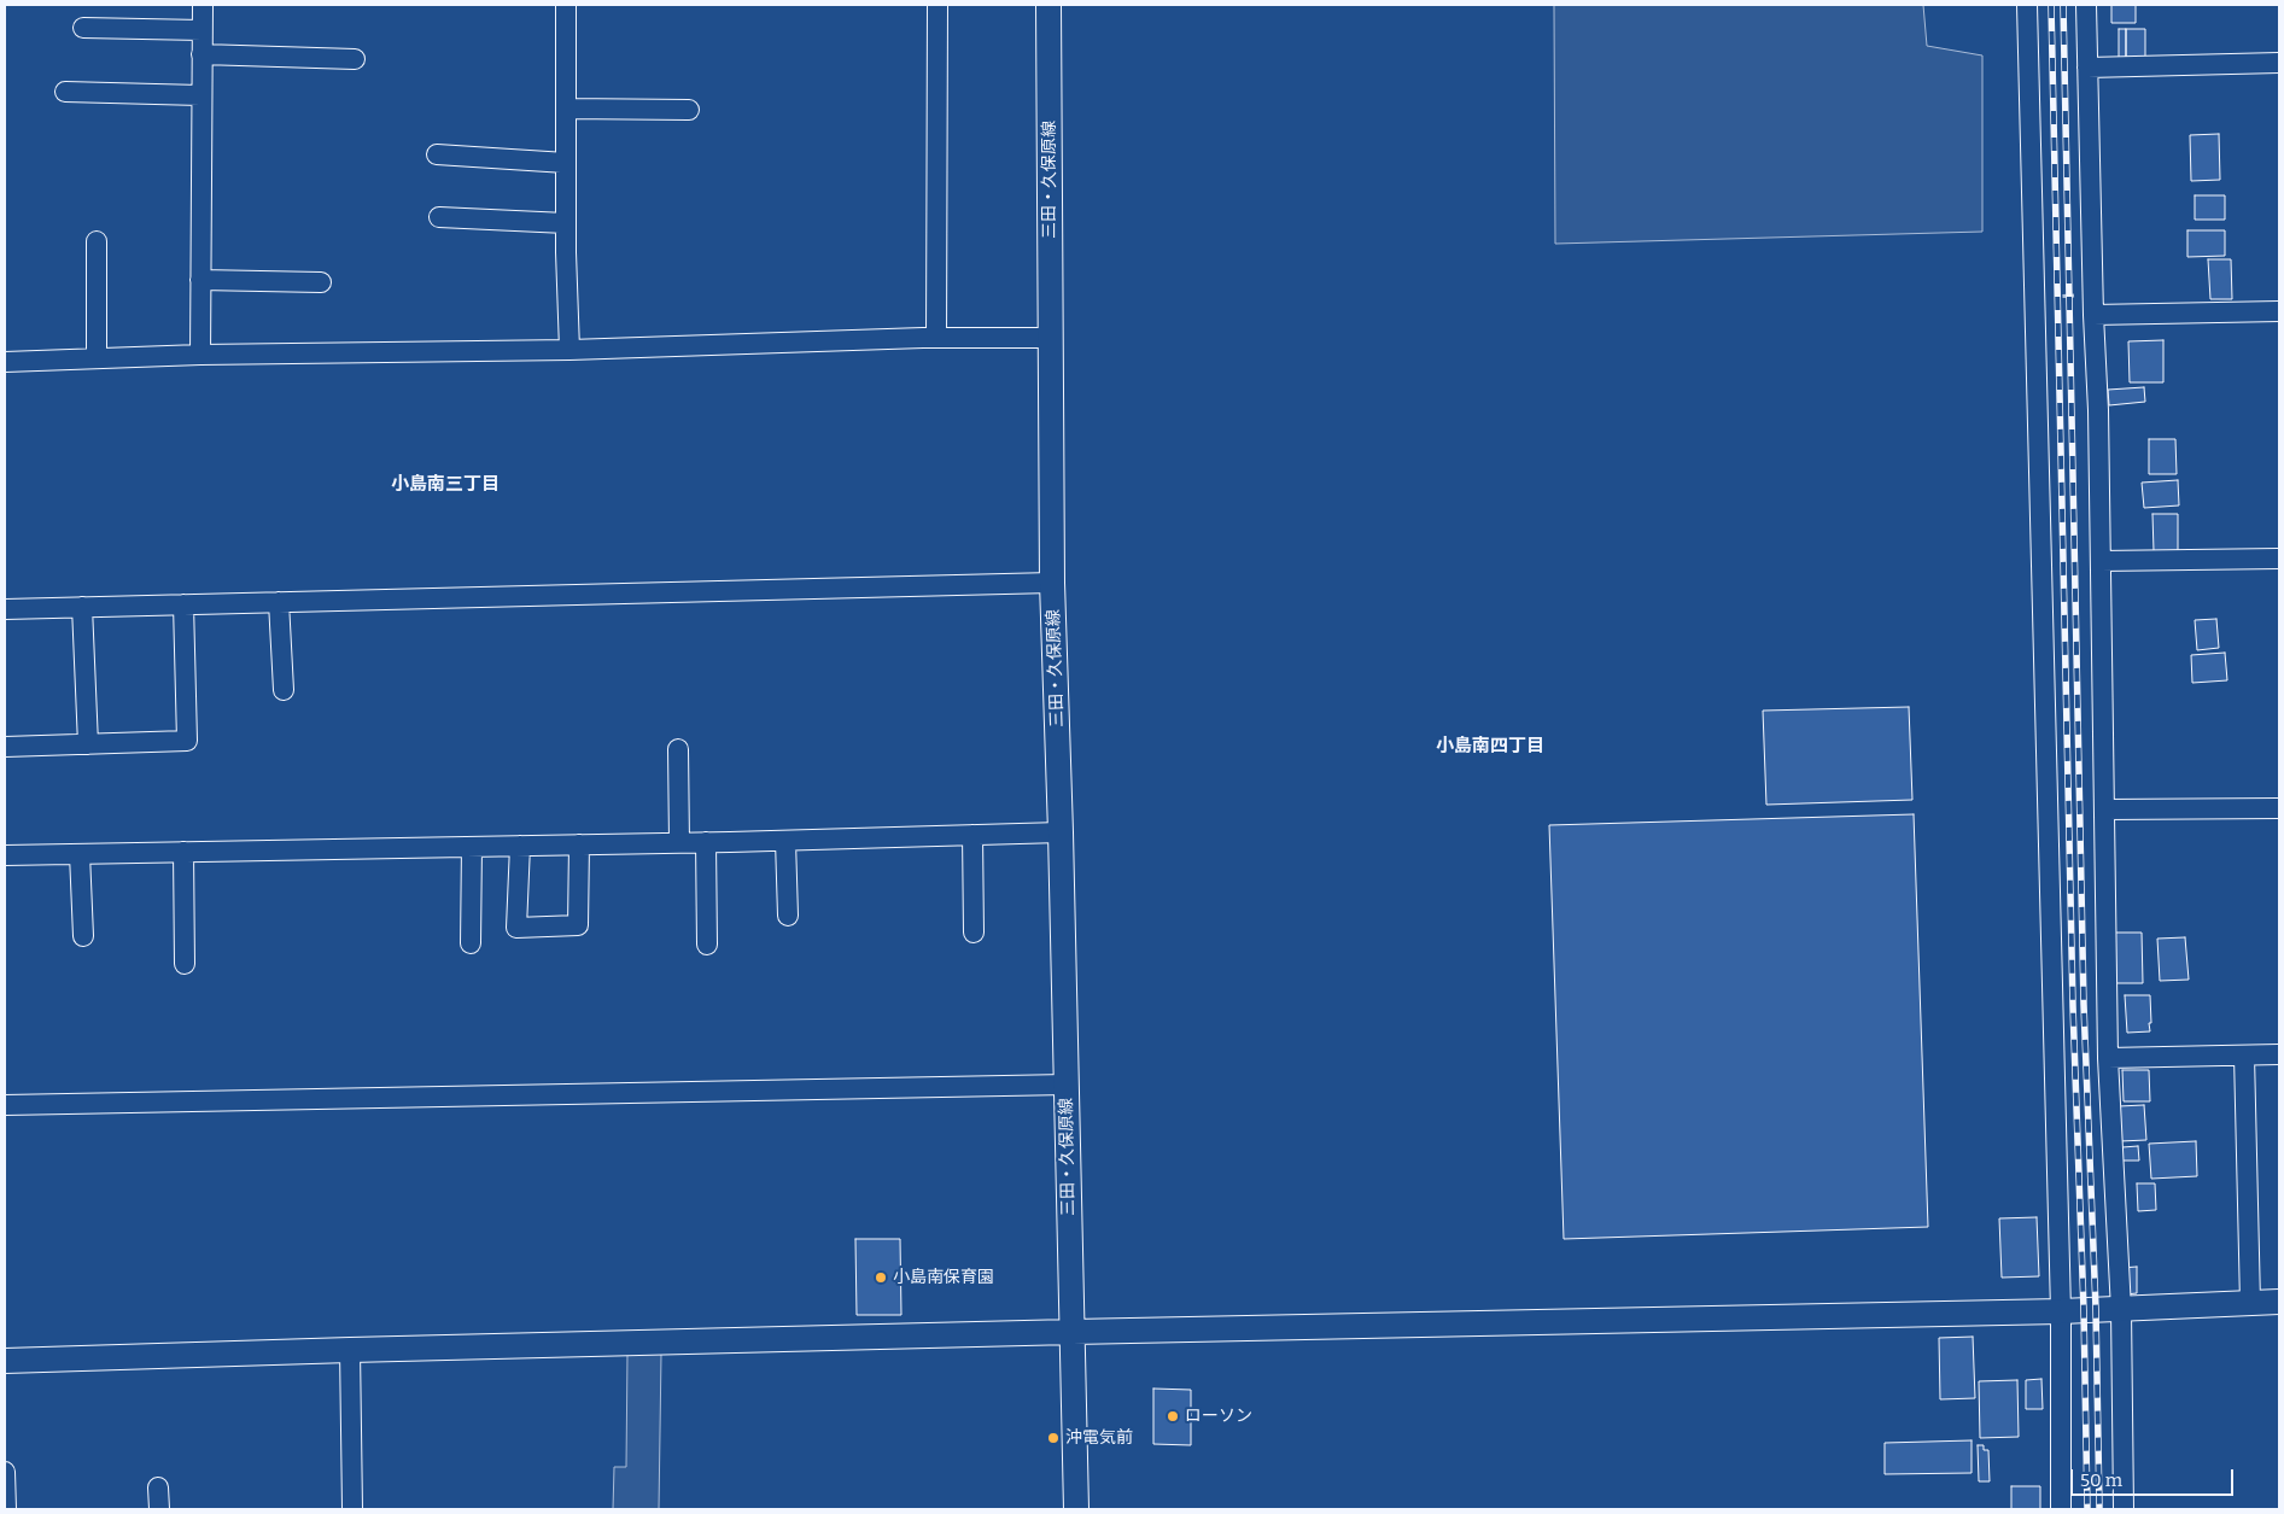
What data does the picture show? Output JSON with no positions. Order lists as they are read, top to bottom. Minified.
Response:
{"streets":{"street":["三田・久保原線"]},"districts":["小島南三丁目","小島南四丁目"],"places":["小島南保育園","ローソン","沖電気前"],"scale_bar":"50 m"}
